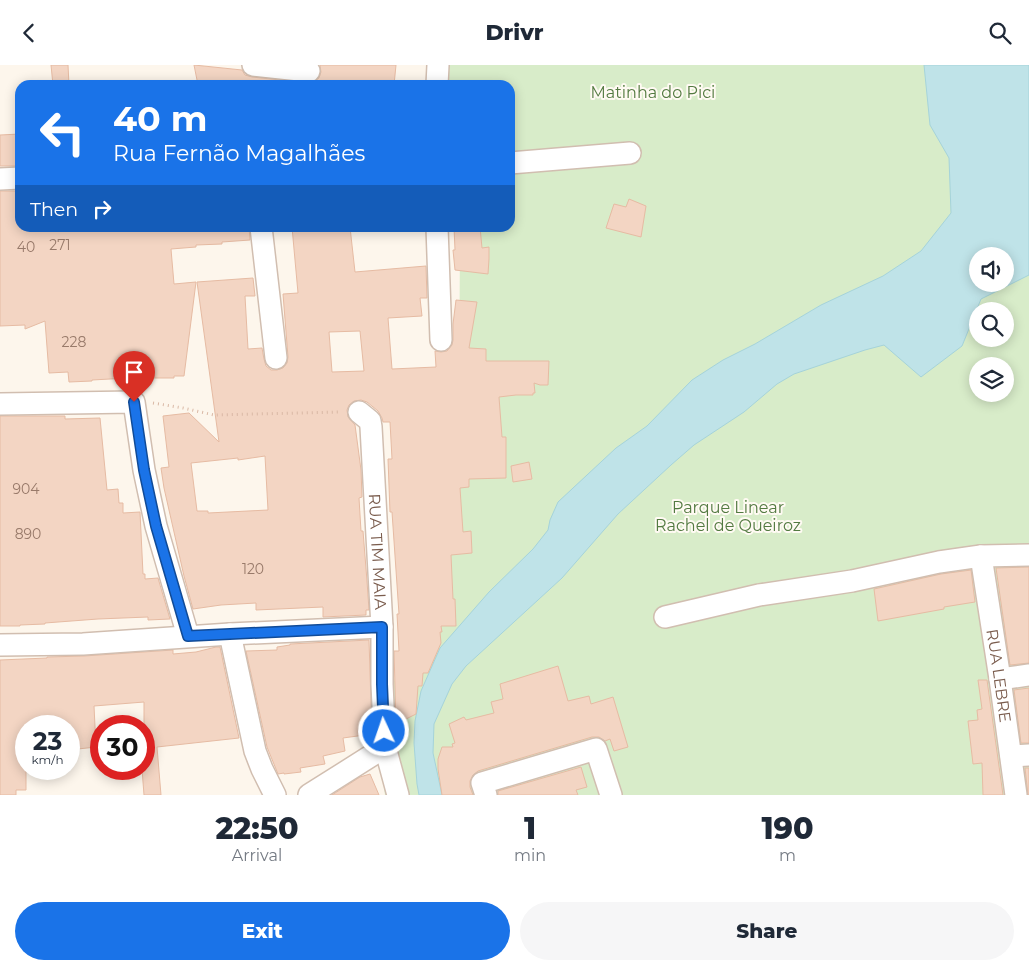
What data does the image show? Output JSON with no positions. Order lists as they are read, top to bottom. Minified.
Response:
{"streets":{"street":["RUA TIM MAIA","RUA LEBRE"]},"parks":["Matinha do Pici","Parque Linear Rachel de Queiroz"],"house_numbers":["271","40","228","904","890","120"],"page":{"header":"Drivr","turn":["40 m","Rua Fernão Magalhães"],"then":"Then","speed":"23 km/h","limit":"30","eta":["22:50","Arrival","1","min","190","m"],"buttons":["Exit","Share"]}}
